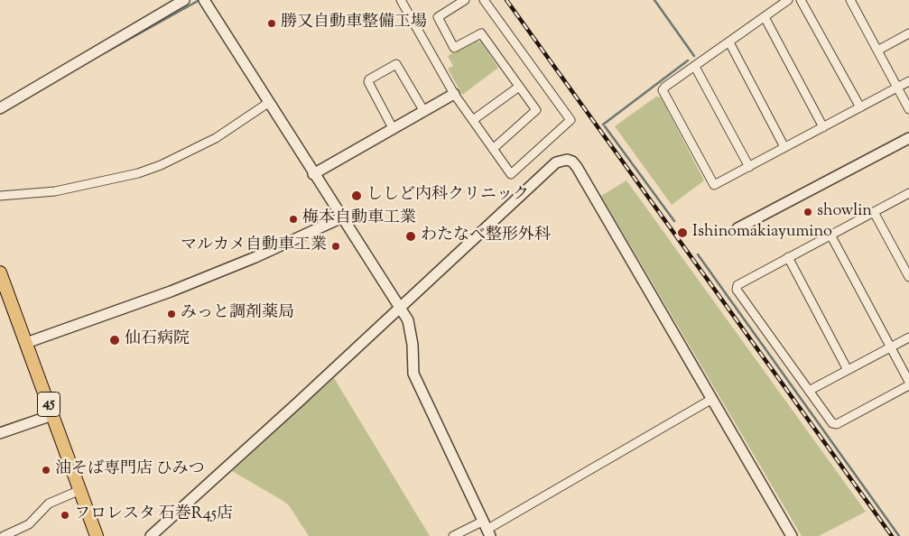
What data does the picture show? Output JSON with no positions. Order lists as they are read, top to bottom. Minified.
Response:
{"streets":{"highway":["45"]},"places":["勝又自動車整備工場","ししど内科クリニック","showlin","梅本自動車工業","Ishinomakiayumino","わたなべ整形外科","マルカメ自動車工業","みっと調剤薬局","仙石病院","油そば専門店 ひみつ","フロレスタ 石巻R45店"]}
